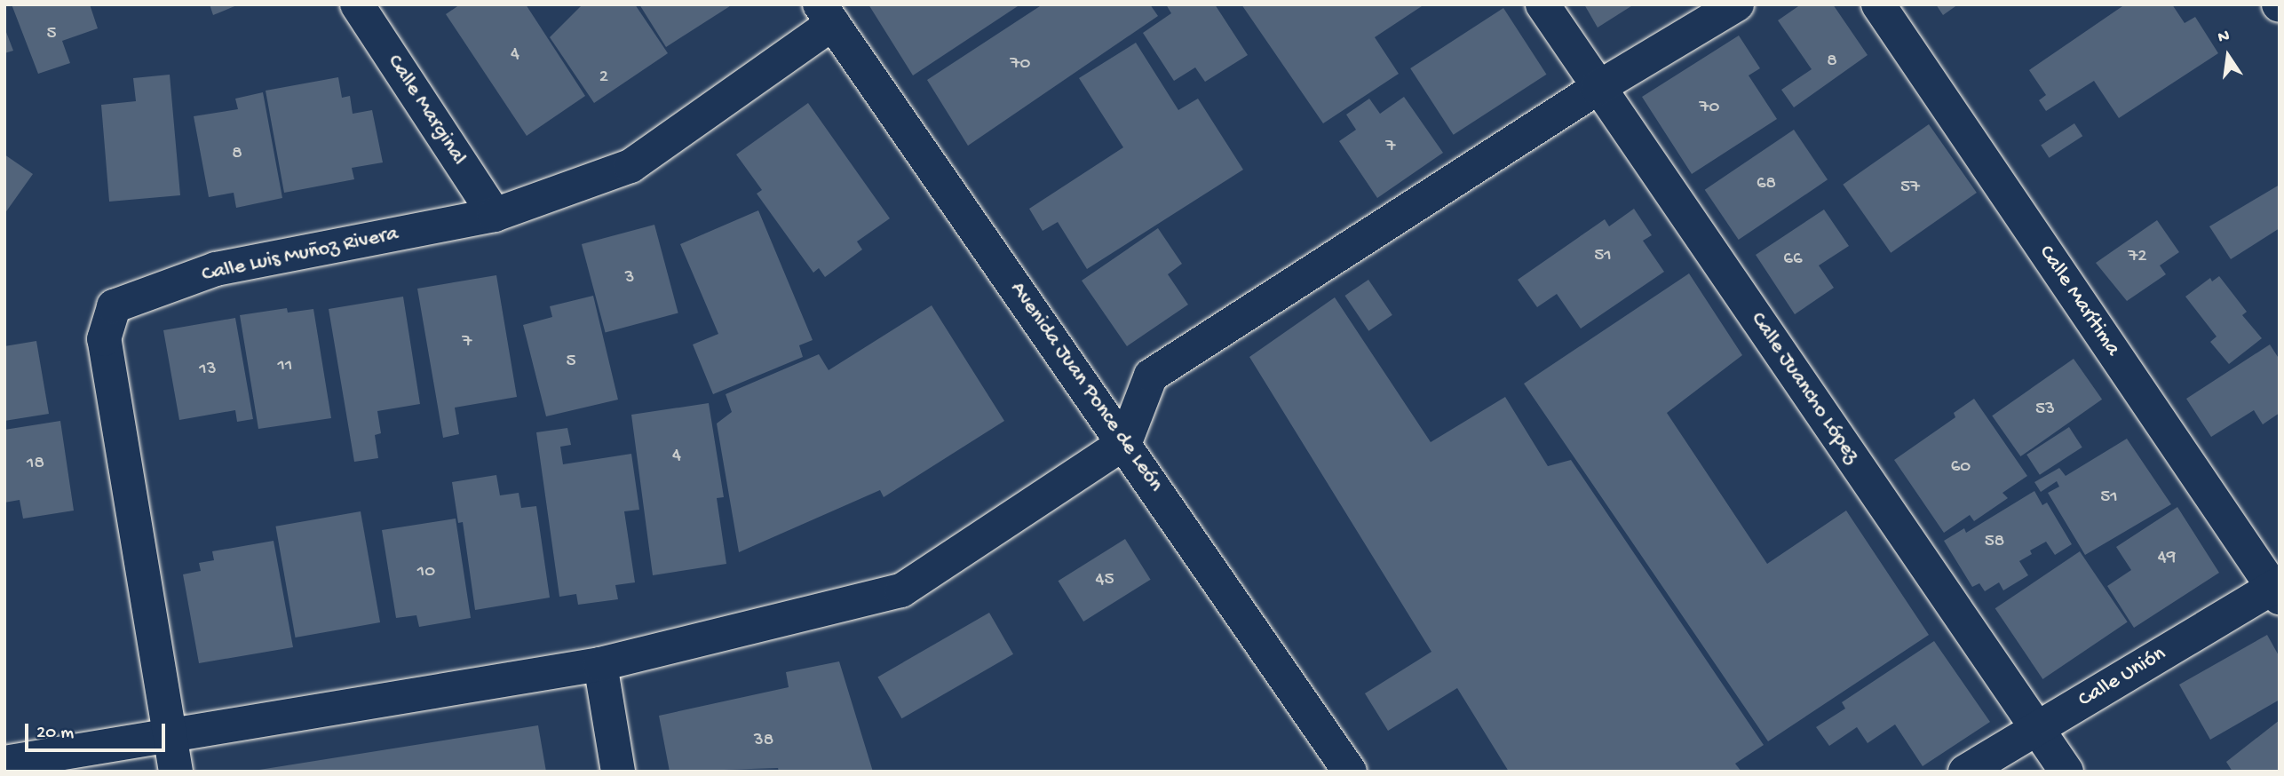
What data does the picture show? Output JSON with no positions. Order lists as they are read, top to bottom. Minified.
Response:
{"streets":{"street":["Calle Marginal","Calle Luis Muñoz Rivera","Calle Marítima","Avenida Juan Ponce de León","Calle Juancho López","Calle Unión"]},"crossings":[["Calle Marginal","Calle Luis Muñoz Rivera"],["Calle Luis Muñoz Rivera","Avenida Juan Ponce de León"],["Calle Marítima","Calle Unión"],["Calle Juancho López","Calle Unión"]],"house_numbers":["5","4","8","70","2","70","7","8","68","57","51","72","66","3","7","5","11","13","53","4","18","60","51","58","49","10","45","38"],"scale_bar":"20 m","north":"top"}
